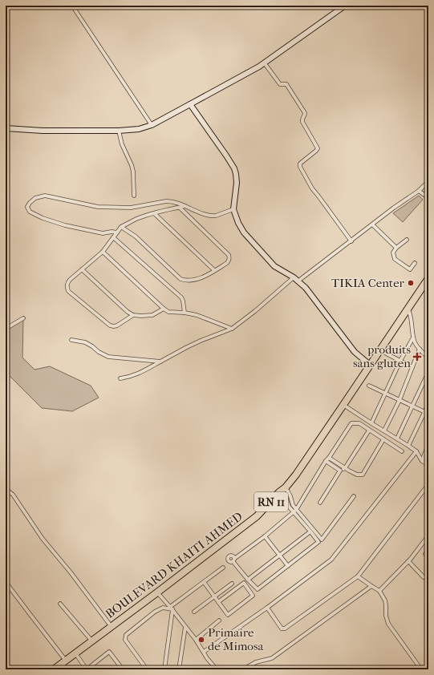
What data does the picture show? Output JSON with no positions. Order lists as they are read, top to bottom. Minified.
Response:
{"streets":{"highway":["RN 11","BOULEVARD KHAITI AHMED"]},"places":{"other":["TIKIA Center","Primaire de Mimosa"],"health":["produits sans gluten"]}}
